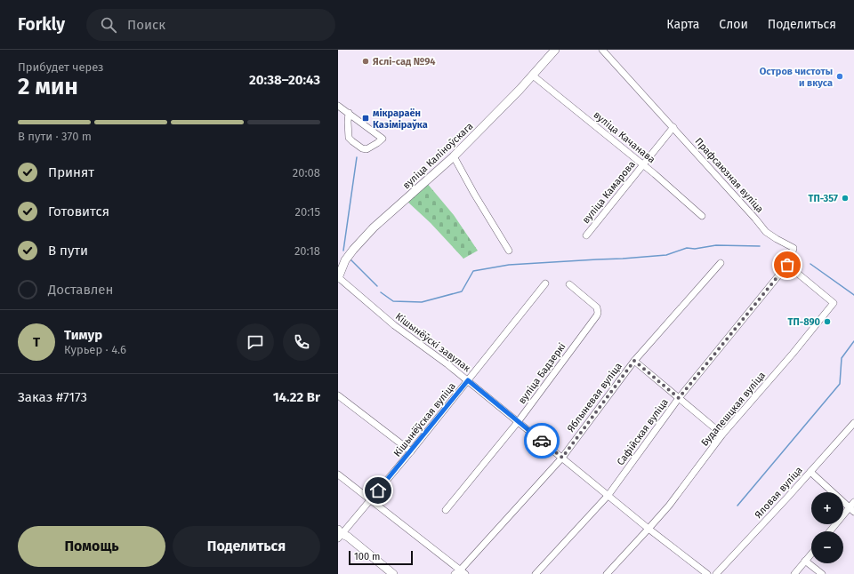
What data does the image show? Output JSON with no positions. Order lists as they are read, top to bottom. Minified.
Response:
{"streets":{"main road":["вуліца Каліноўскага"],"street":["вуліца Качанава","Прафсаюзная вуліца","вуліца Камарова","Кішынёўскі завулак","вуліца Бадзеркі","Яблыневая вуліца","Будапешцкая вуліца","Кішынёўская вуліца","Сафійская вуліца","Яловая вуліца"]},"crossings":[["вуліца Качанава","вуліца Каліноўскага"],["вуліца Качанава","вуліца Камарова"],["вуліца Каліноўскага","Кішынёўскі завулак"],["Прафсаюзная вуліца","вуліца Камарова"],["Прафсаюзная вуліца","Будапешцкая вуліца"],["Прафсаюзная вуліца","Сафійская вуліца"],["Кішынёўскі завулак","вуліца Бадзеркі"],["Кішынёўскі завулак","Кішынёўская вуліца"],["Будапешцкая вуліца","Сафійская вуліца"]],"places":{"other":["Яслі-сад №94","Остров чистоты и вкуса","ТП-357","ТП-890"],"transit":["мікрараён Казіміраўка"]},"scale_bar":"100 m","page":{"header":"Forkly","search":"Поиск","nav":["Карта","Слои","Поделиться"],"heading":["2 мин","Прибудет через","20:38–20:43"],"panel":["Тимур","Курьер · 4.6","Заказ #7173","14.22 Br"],"bar":"В пути · 370 m","list":[["Принят","20:08"],["Готовится","20:15"],["В пути","20:18"],"Доставлен"],"round":"Т","map_buttons":["+","−"],"buttons":["Помощь","Поделиться"],"scale":"100 m"}}
